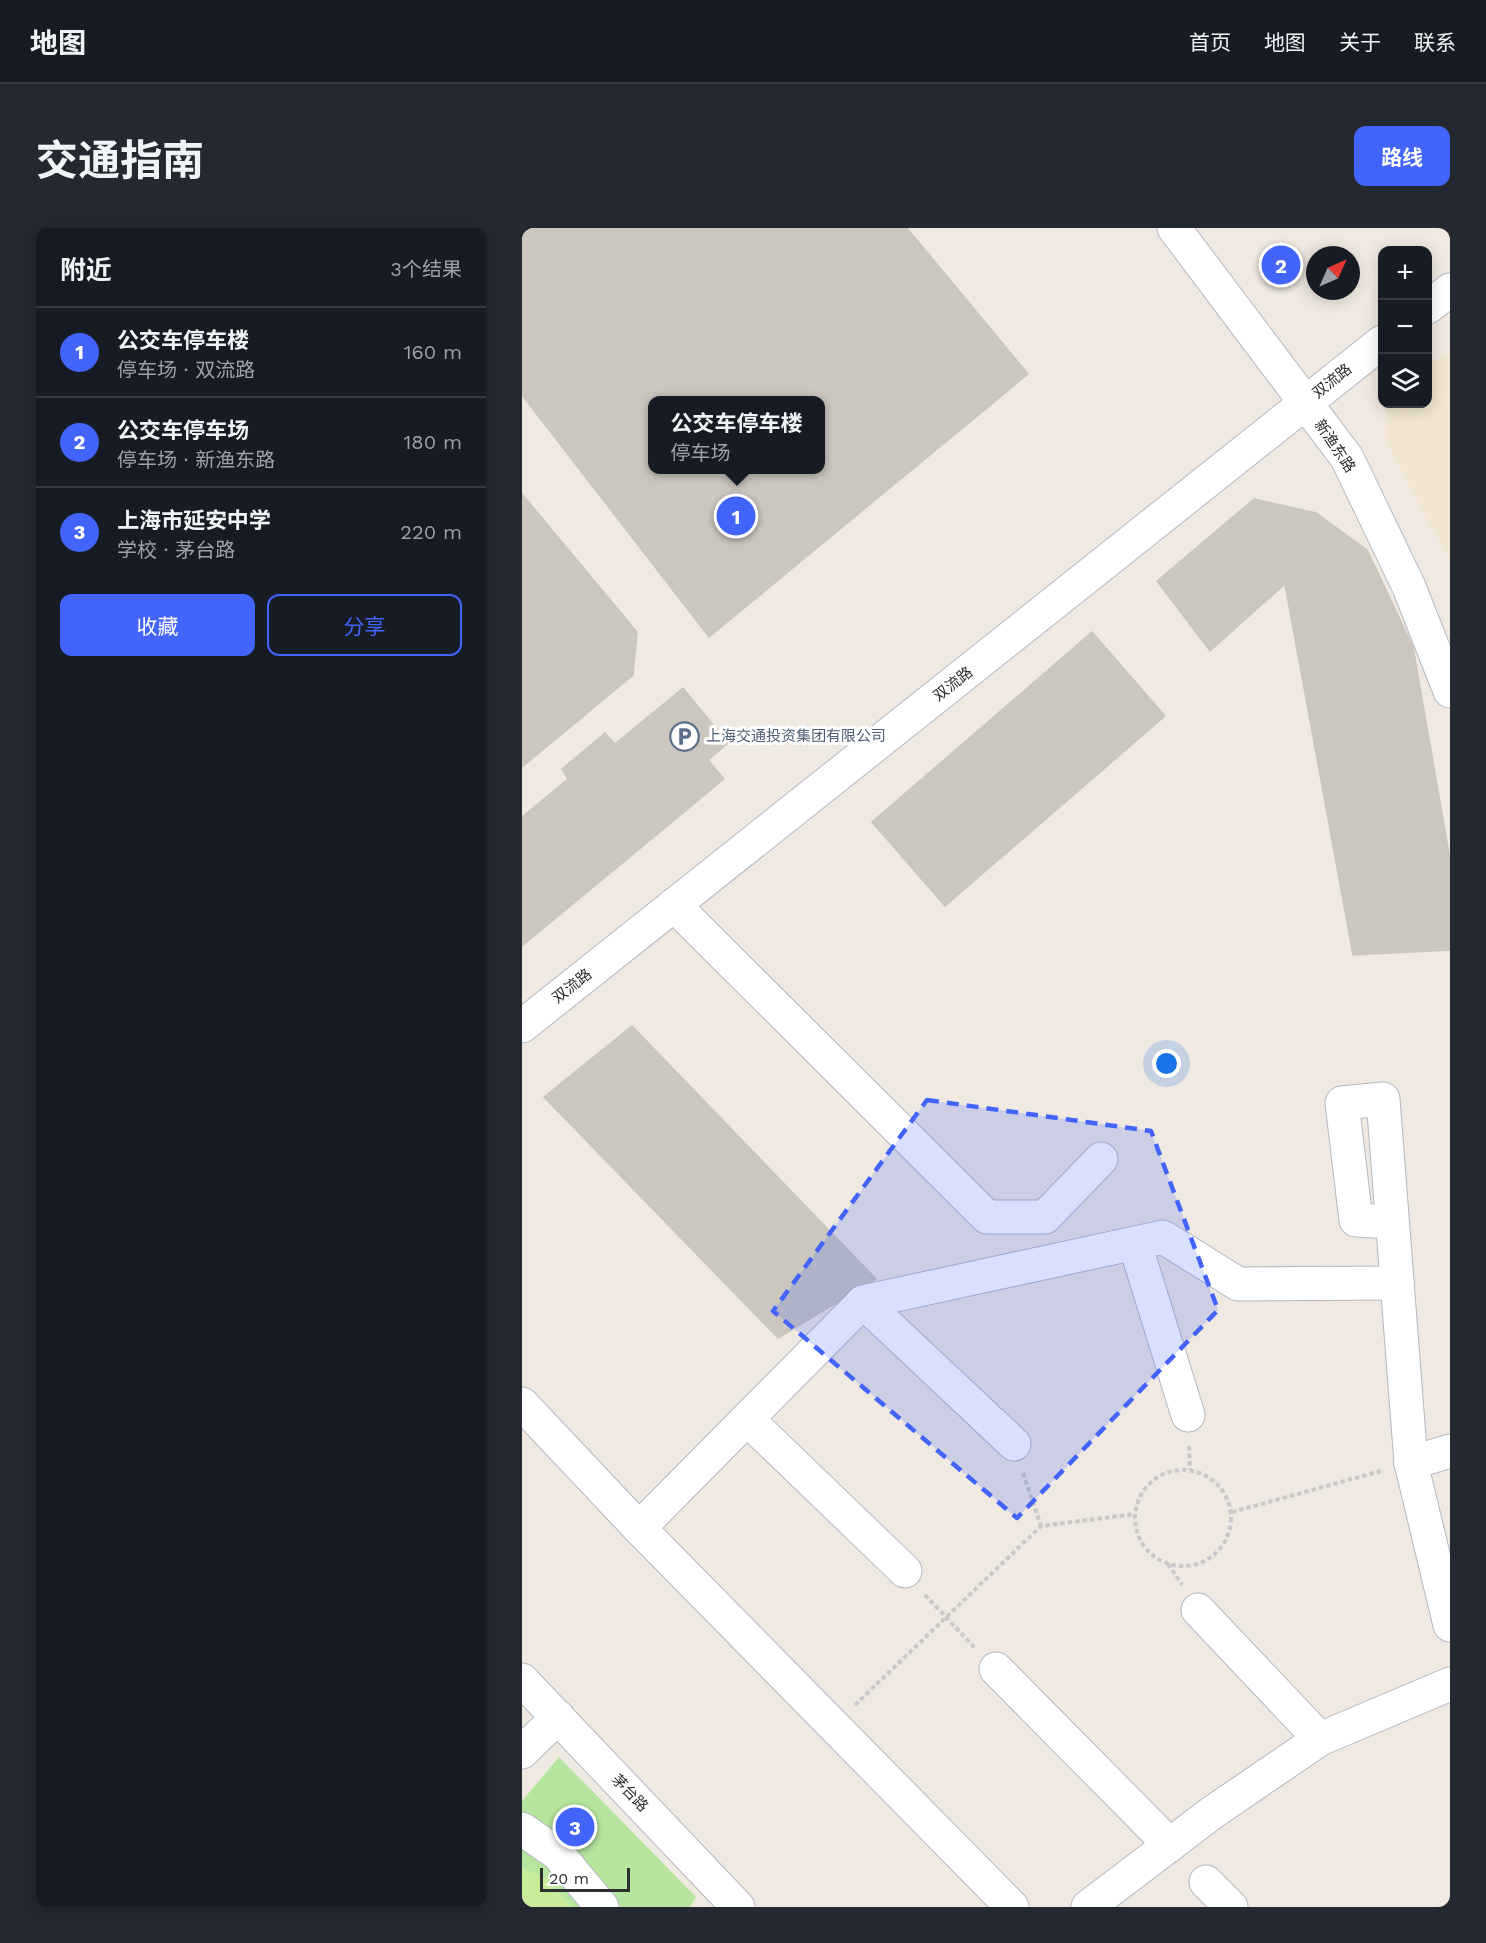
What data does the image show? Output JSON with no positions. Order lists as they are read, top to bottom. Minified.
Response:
{"streets":{"street":["双流路","新渔东路","茅台路"]},"crossings":[["双流路","新渔东路"]],"places":{"parking":["上海交通投资集团有限公司"]},"scale_bar":"20 m","north":"top right","page":{"header":"地图","nav":["首页","地图","关于","联系"],"title":"交通指南","buttons":["路线",["收藏","分享"]],"heading":["附近","3个结果"],"pins":["2","1","3"],"map_buttons":["+","−"],"list":[{"mark":"1","name":"公交车停车楼","note":"停车场 · 双流路","value":"160 m"},{"mark":"2","name":"公交车停车场","note":"停车场 · 新渔东路","value":"180 m"},{"mark":"3","name":"上海市延安中学","note":"学校 · 茅台路","value":"220 m"}],"popup":["公交车停车楼","停车场"],"scale":"20 m"}}
